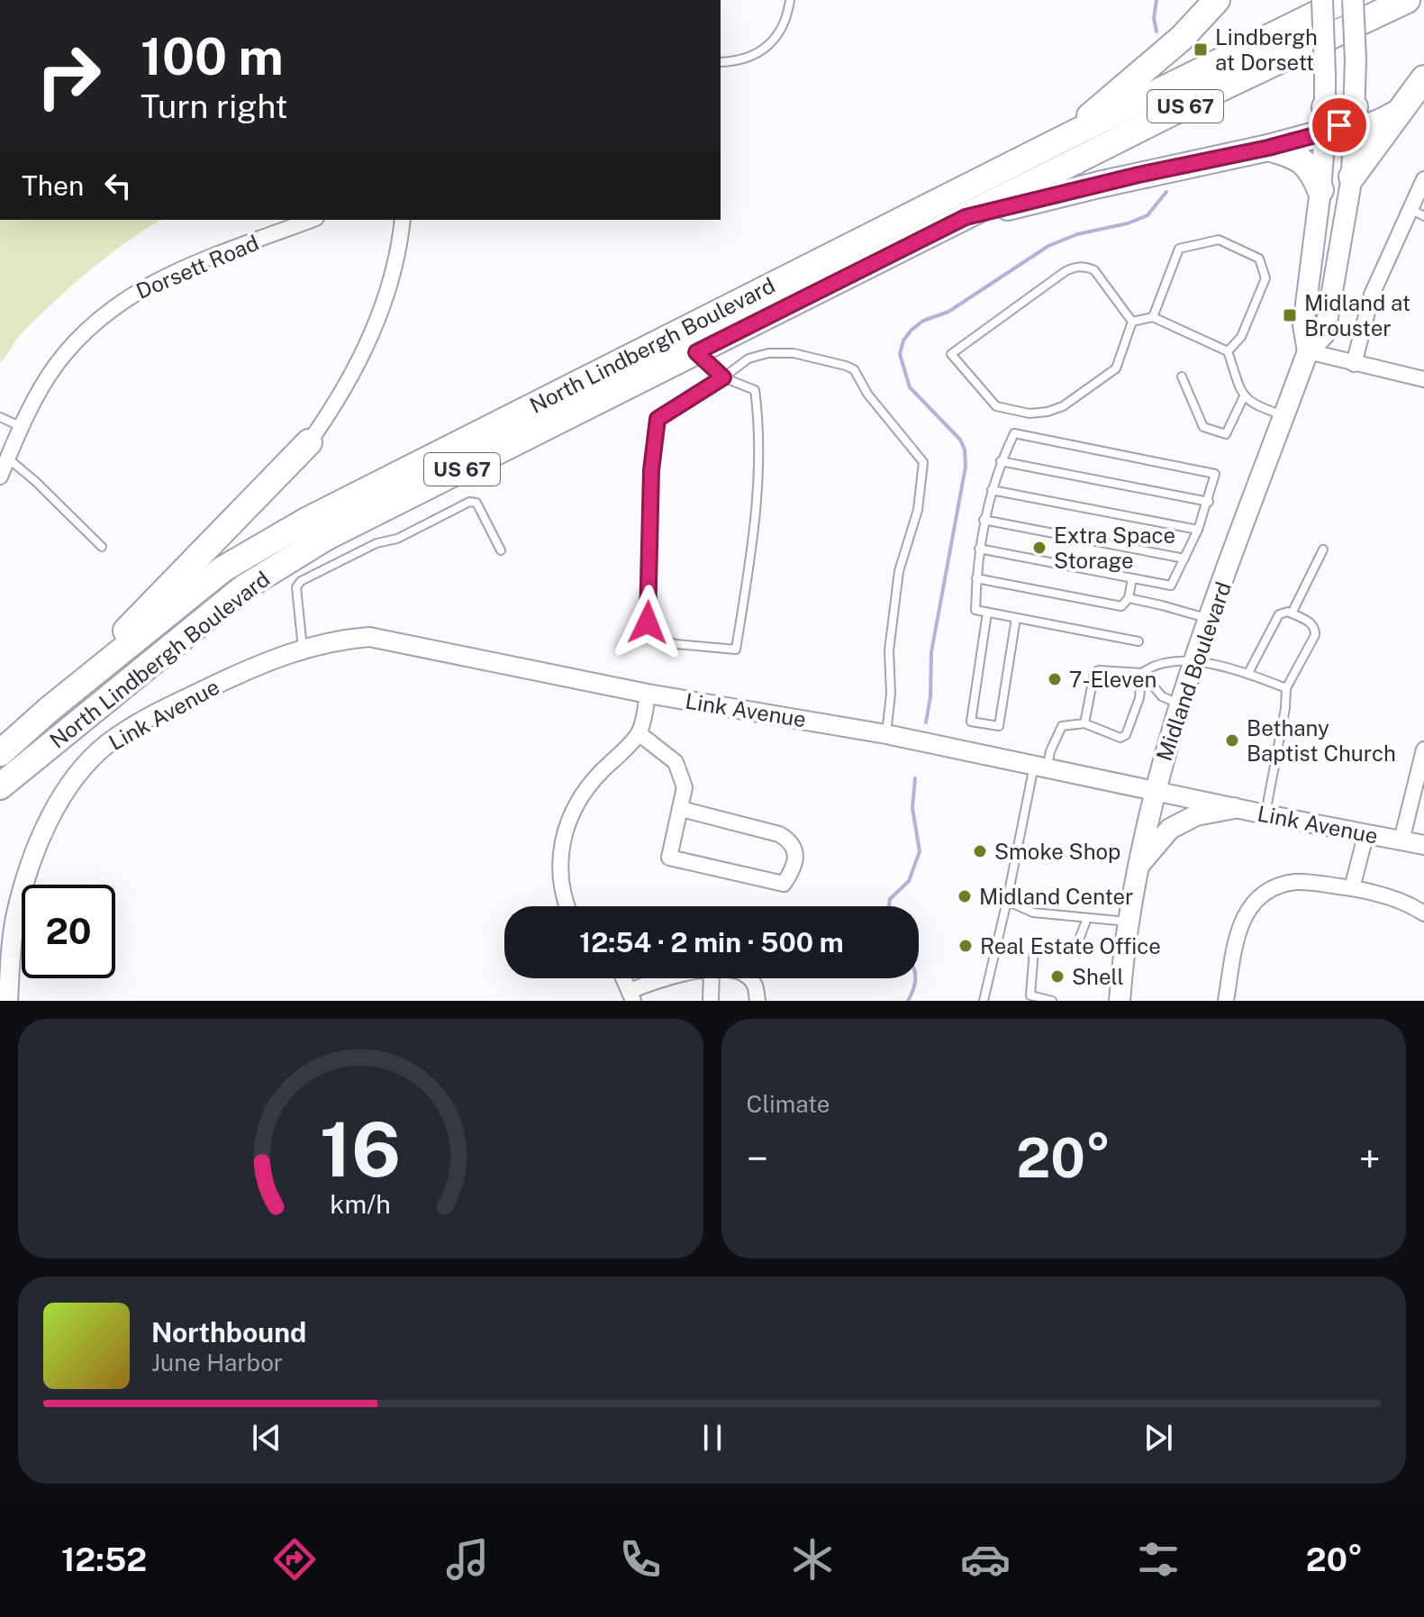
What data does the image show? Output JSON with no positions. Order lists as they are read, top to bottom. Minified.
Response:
{"streets":{"highway":["US 67","North Lindbergh Boulevard"],"main road":["Midland Boulevard"],"street":["Dorsett Road","Link Avenue"]},"crossings":[["Midland Boulevard","Link Avenue"]],"places":{"transit":["Lindbergh at Dorsett","Midland at Brouster"],"other":["Extra Space Storage","7-Eleven","Bethany Baptist Church","Smoke Shop","Midland Center","Real Estate Office","Shell"]},"page":{"turn":["100 m","Turn right"],"then":"Then","limit":"20","trip":"12:54 · 2 min · 500 m","tile":"Climate","heat":["−","20°","+"],"song":["Northbound","June Harbor"],"tabs":["12:52","20°"],"gauge":["16","km/h"]}}
